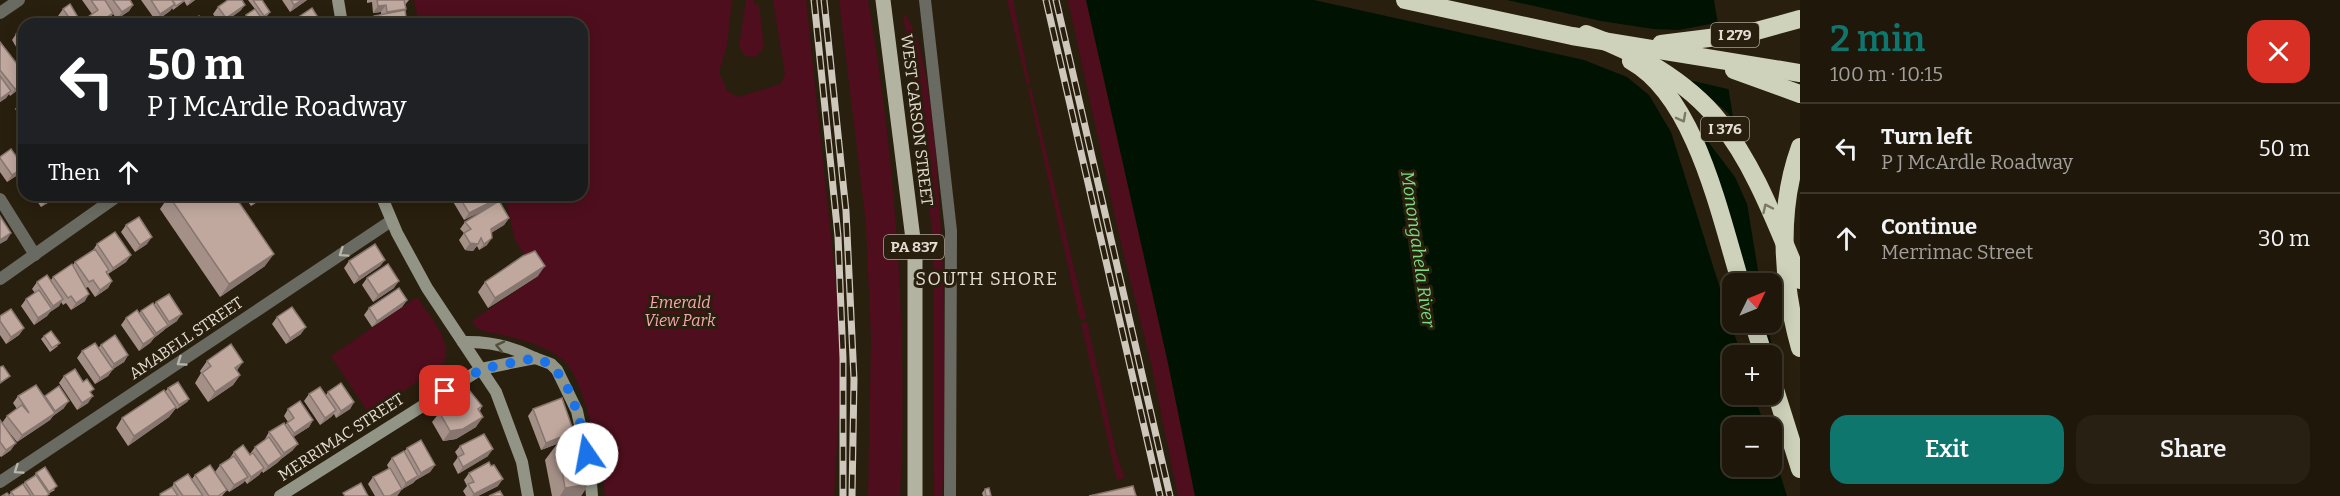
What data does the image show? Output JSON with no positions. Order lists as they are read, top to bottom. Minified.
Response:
{"streets":{"highway":["I 279","I 376"],"main road":["WEST CARSON STREET","PA 837"],"street":["AMABELL STREET","MERRIMAC STREET"]},"crossings":[["I 279","I 376"]],"one_way":["AMABELL STREET"],"districts":["SOUTH SHORE"],"water":["Monongahela River"],"parks":["Emerald View Park"],"north":"top right","page":{"heading":["2 min","100 m · 10:15"],"turn":["50 m","P J McArdle Roadway"],"list":[{"name":"Turn left","note":"P J McArdle Roadway","value":"50 m"},{"name":"Continue","note":"Merrimac Street","value":"30 m"}],"then":"Then","map_buttons":["+","−"],"buttons":["Exit","Share"]}}
